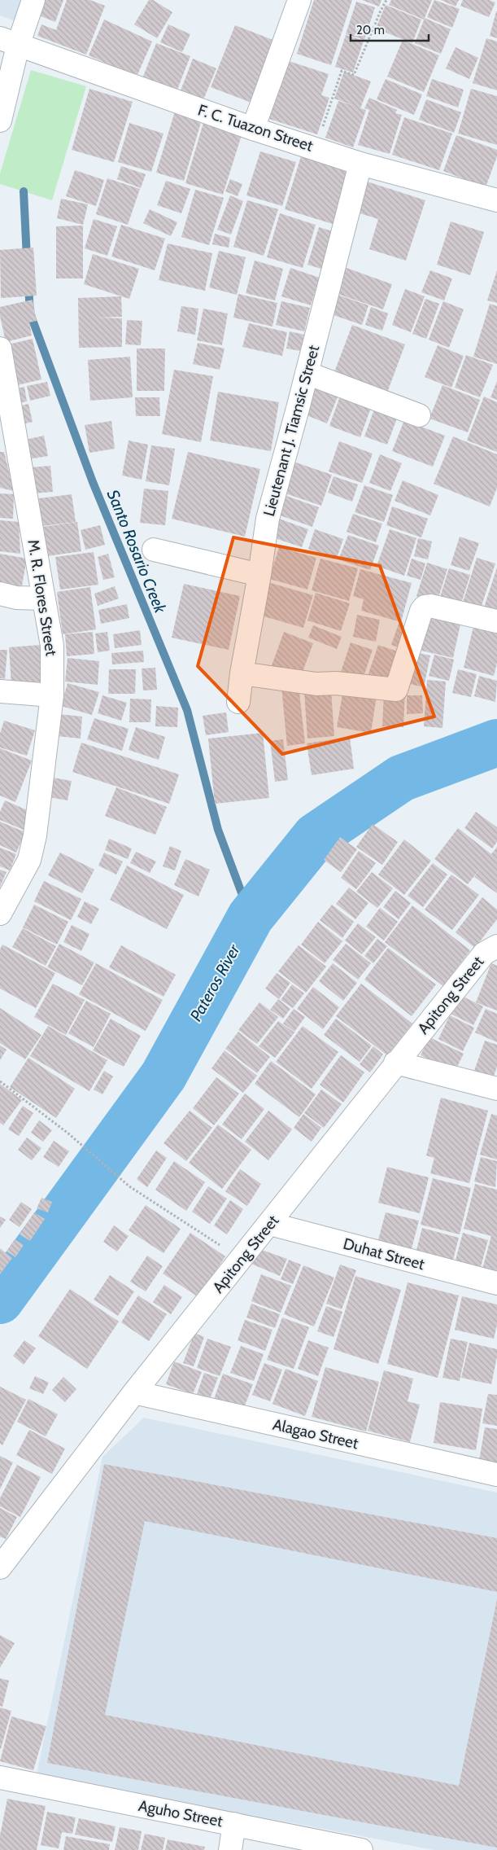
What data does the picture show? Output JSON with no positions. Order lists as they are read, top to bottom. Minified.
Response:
{"streets":{"street":["F. C. Tuazon Street","Lieutenant J. Tiamsic Street","M. R. Flores Street","Apitong Street","Duhat Street","Alagao Street","Aguho Street"]},"crossings":[["F. C. Tuazon Street","Lieutenant J. Tiamsic Street"],["Apitong Street","Duhat Street"],["Apitong Street","Alagao Street"]],"water":["Santo Rosario Creek","Pateros River"],"scale_bar":"20 m"}
